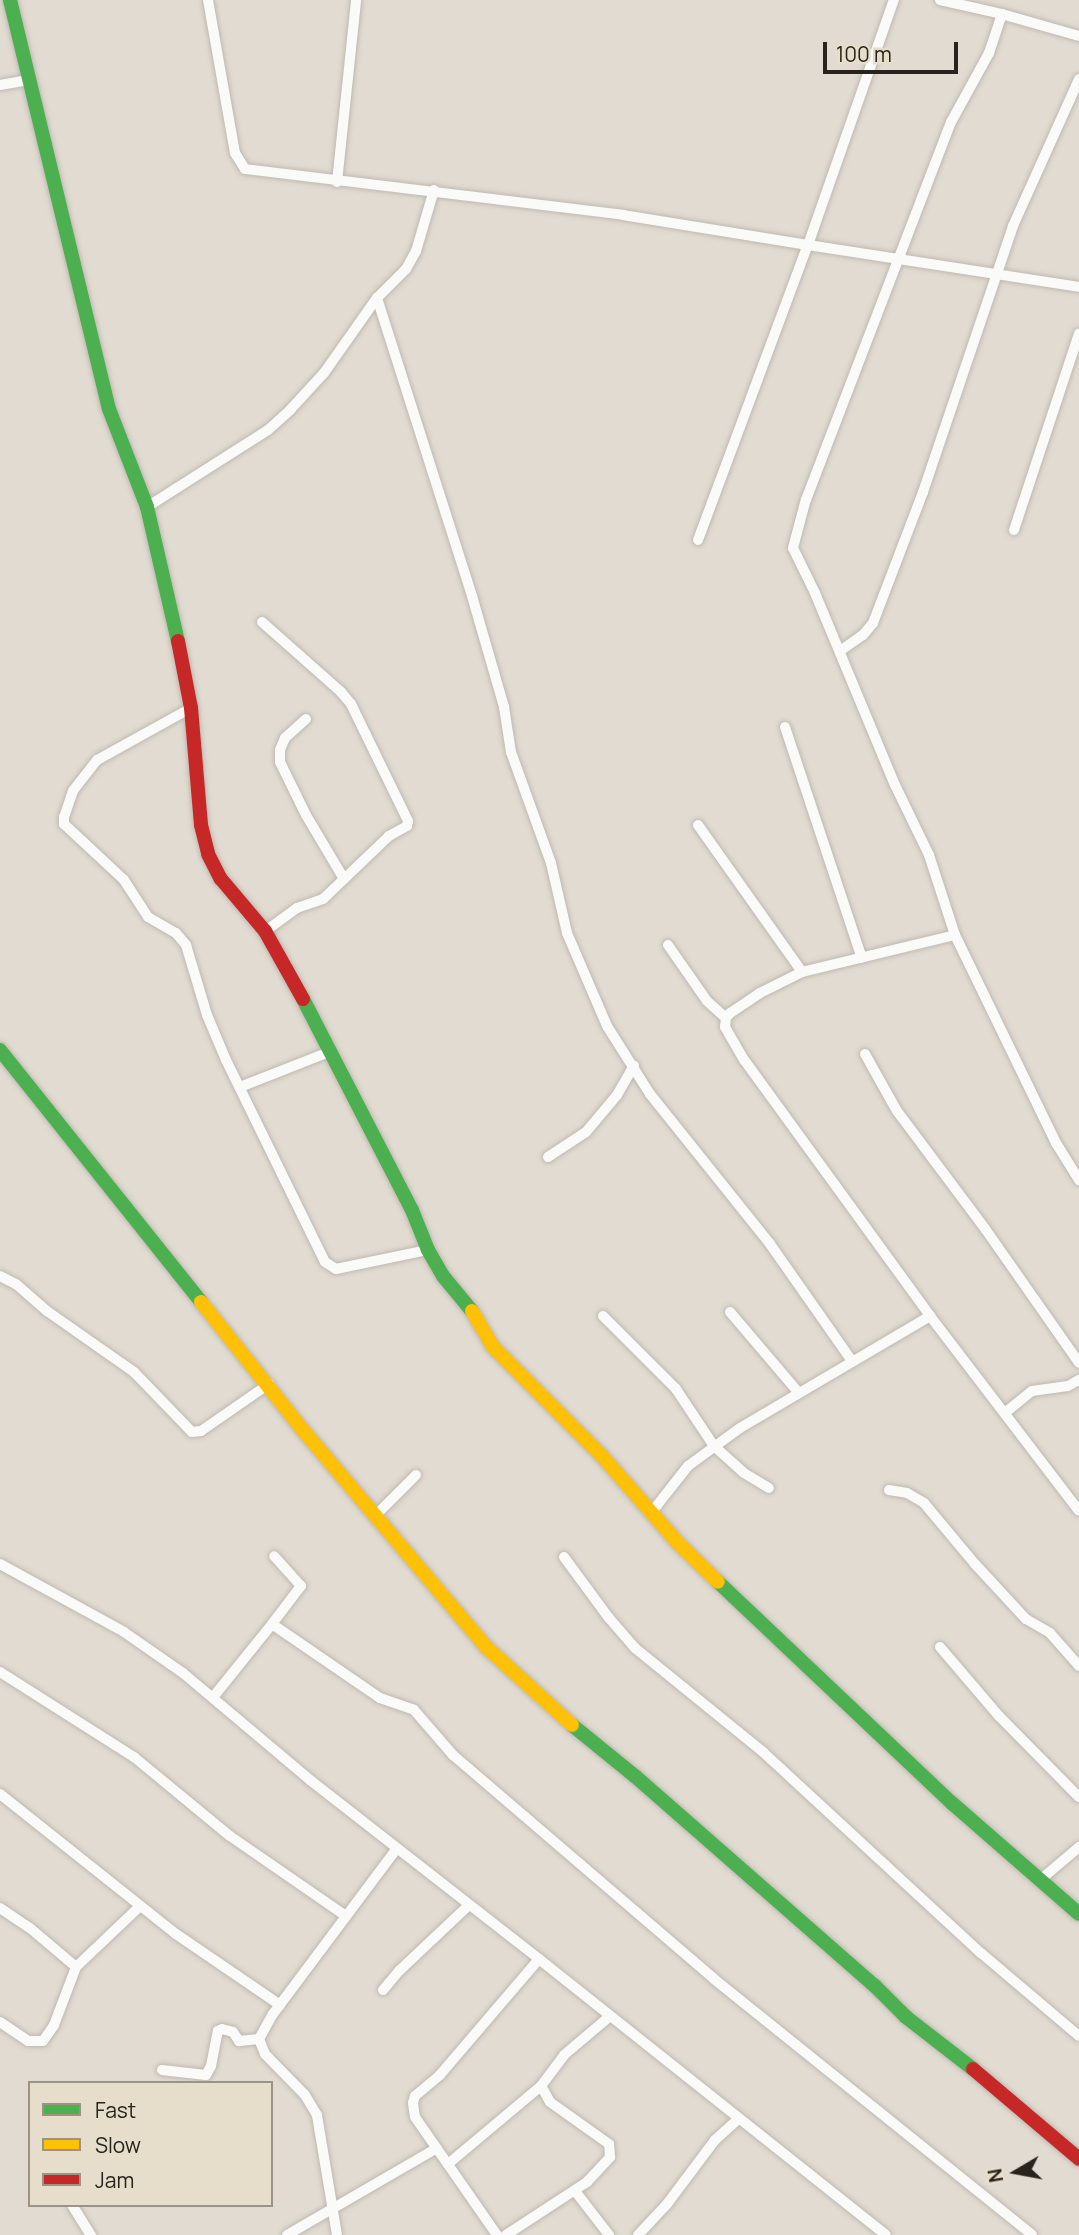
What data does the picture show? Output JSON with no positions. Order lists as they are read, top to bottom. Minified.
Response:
{"legend":["Fast","Slow","Jam"],"scale_bar":"100 m","north":"left"}
